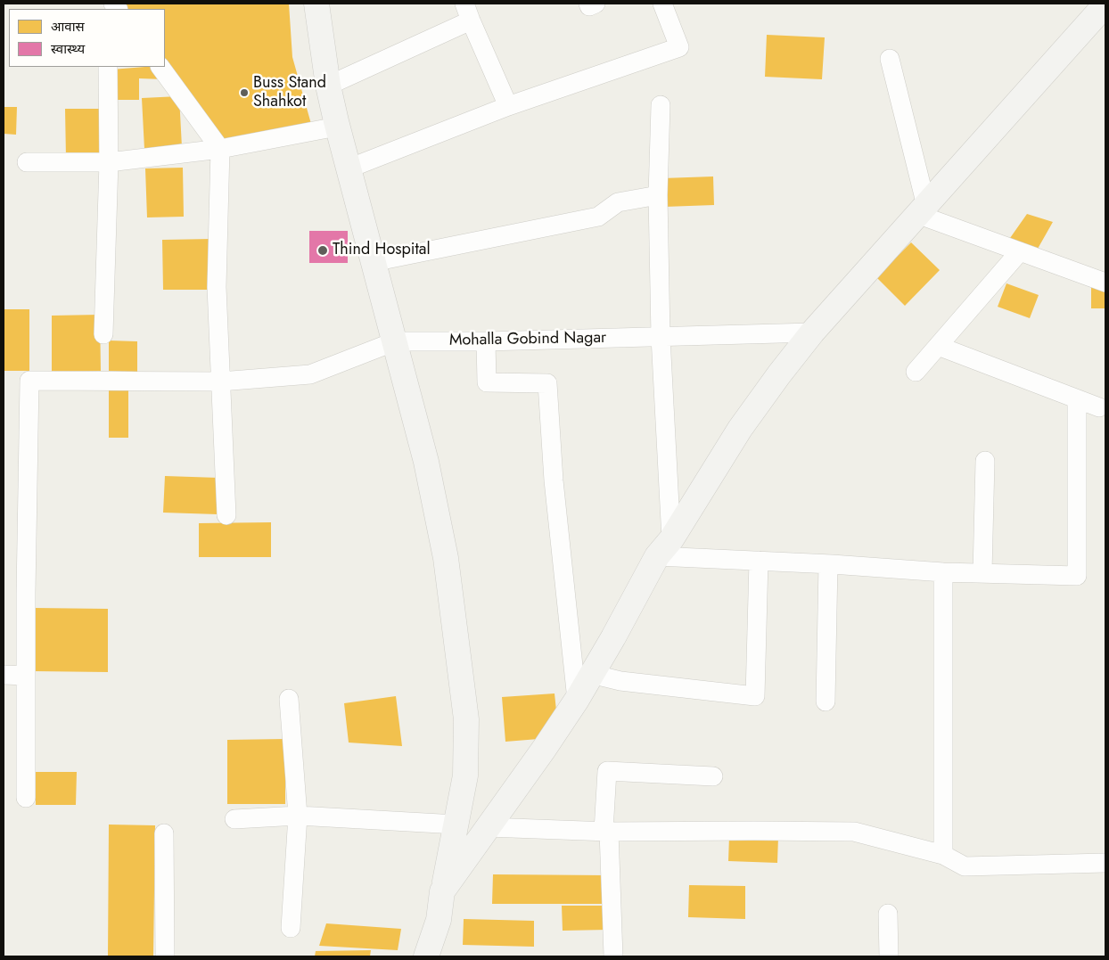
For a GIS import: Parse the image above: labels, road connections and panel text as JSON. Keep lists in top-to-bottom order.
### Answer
{
  "streets": {
    "street": ["Mohalla Gobind Nagar"]
  },
  "places": ["Buss Stand Shahkot", "Thind Hospital"],
  "legend": ["आवास", "स्वास्थ्य"]
}
